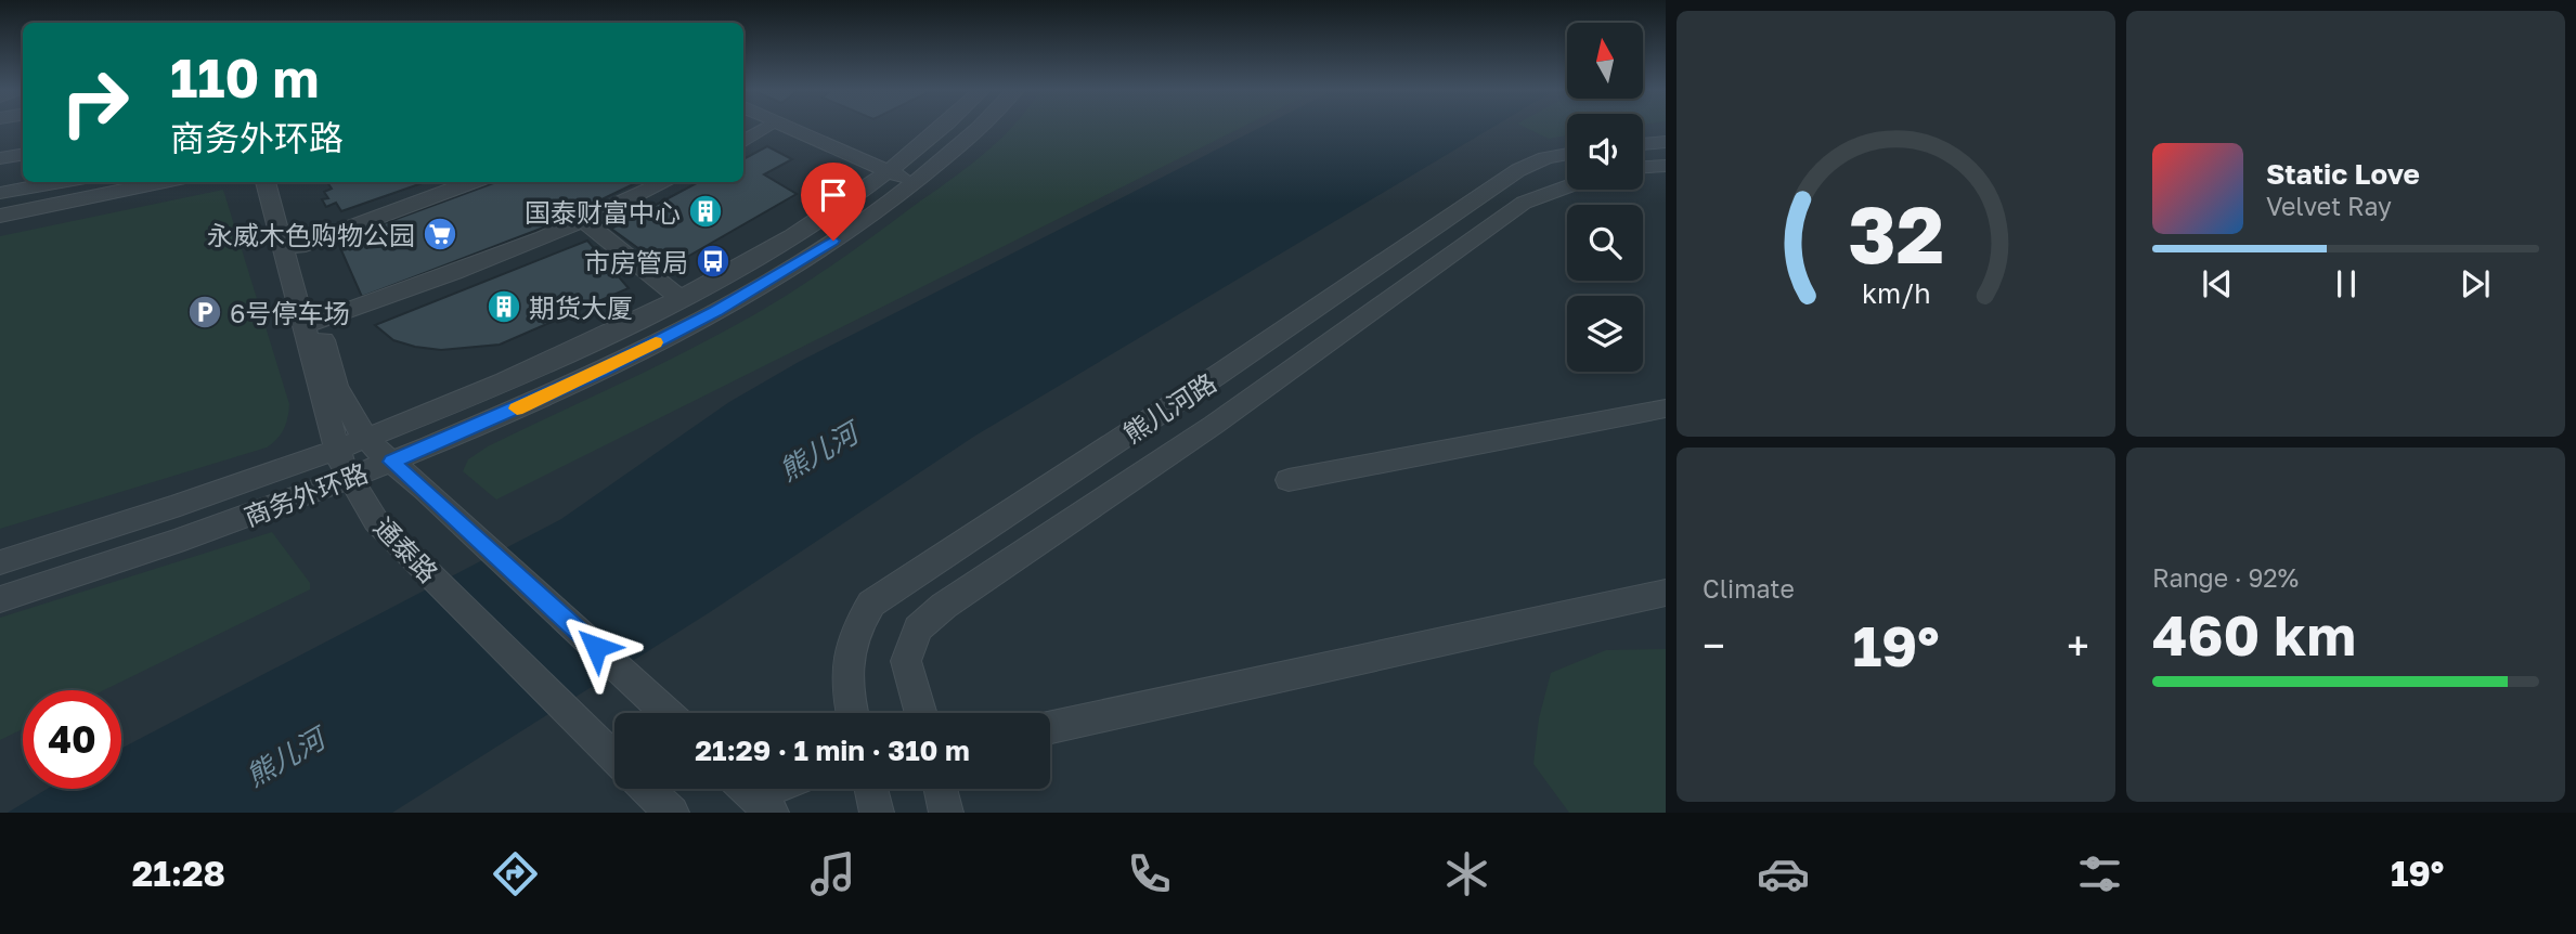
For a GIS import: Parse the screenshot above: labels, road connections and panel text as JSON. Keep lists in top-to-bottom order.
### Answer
{
  "streets": {
    "street": ["熊儿河路", "商务外环路", "通泰路"]
  },
  "crossings": [
    ["商务外环路", "通泰路"]
  ],
  "water": ["熊儿河"],
  "places": {
    "building": ["国泰财富中心", "期货大厦"],
    "supermarket": ["永威木色购物公园"],
    "bus stop": ["市房管局"],
    "parking": ["6号停车场"]
  },
  "north": "top",
  "page": {
    "turn": ["110 m", "商务外环路"],
    "song": ["Static Love", "Velvet Ray"],
    "tile": [
      "Climate",
      ["Range · 92%", "460 km"]
    ],
    "heat": ["−", "19°", "+"],
    "limit": "40",
    "trip": "21:29 · 1 min · 310 m",
    "tabs": ["21:28", "19°"],
    "gauge": ["32", "km/h"]
  }
}
